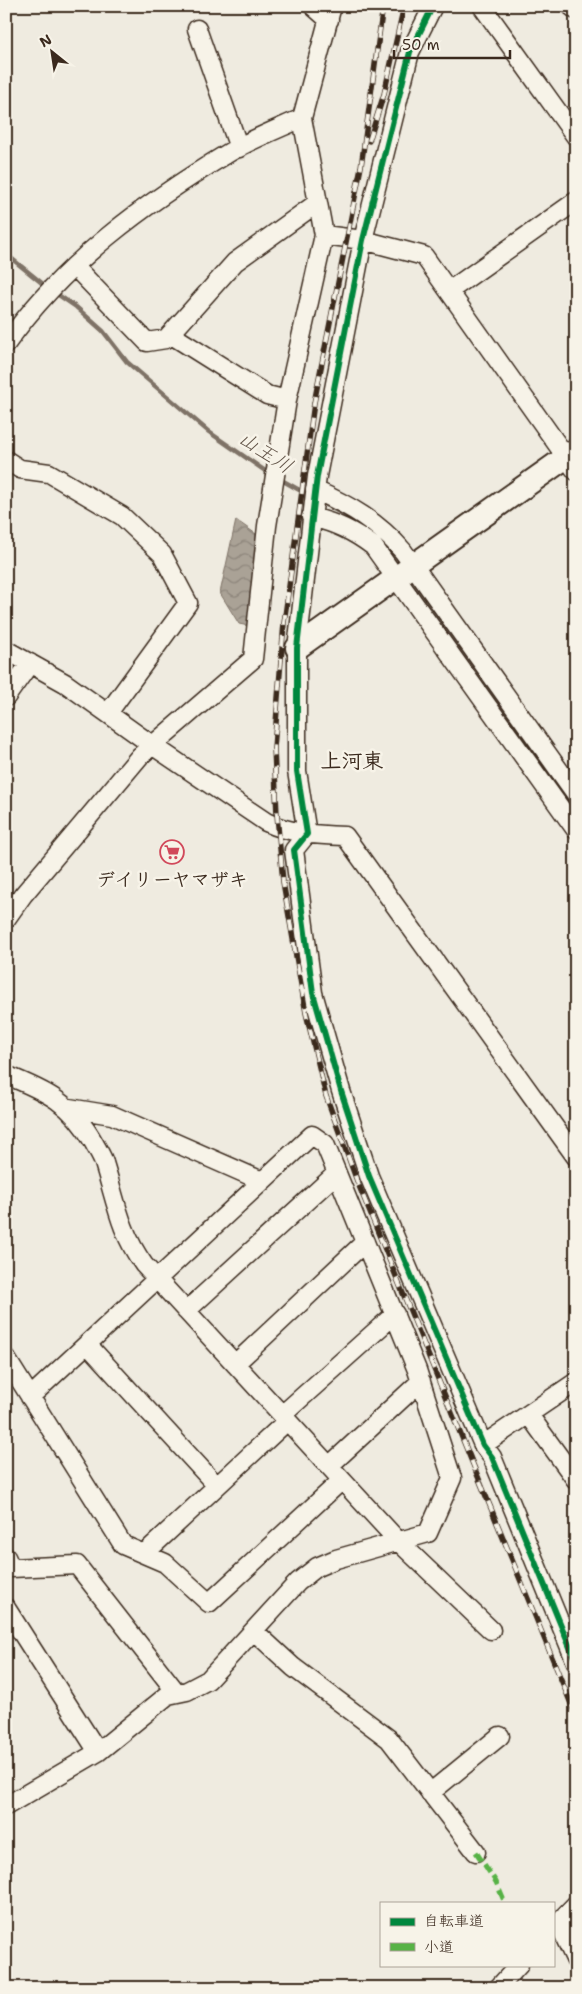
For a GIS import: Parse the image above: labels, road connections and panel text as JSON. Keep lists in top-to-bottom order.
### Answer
{
  "districts": ["上河東"],
  "water": ["山王川"],
  "places": {
    "supermarket": ["デイリーヤマザキ"]
  },
  "legend": ["自転車道", "小道"],
  "scale_bar": "50 m",
  "north": "top left"
}
